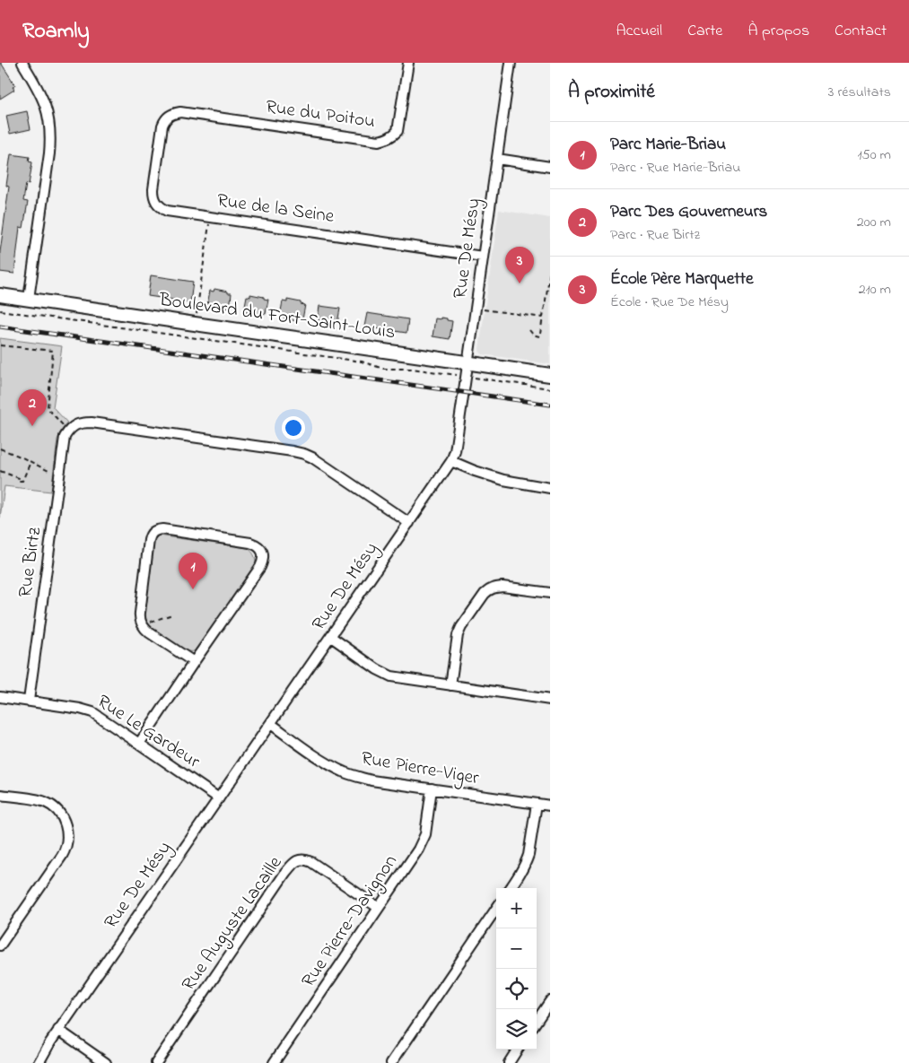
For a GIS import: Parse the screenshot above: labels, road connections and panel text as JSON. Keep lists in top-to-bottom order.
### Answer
{
  "streets": {
    "street": [
      "Rue du Poitou",
      "Rue de la Seine",
      "Rue De Mésy",
      "Boulevard du Fort-Saint-Louis",
      "Rue Birtz",
      "Rue Le Gardeur",
      "Rue Pierre-Viger",
      "Rue Pierre-Davignon",
      "Rue Auguste Lacaille"
    ]
  },
  "crossings": [
    ["Rue du Poitou", "Rue de la Seine"],
    ["Rue de la Seine", "Rue De Mésy"],
    ["Rue De Mésy", "Boulevard du Fort-Saint-Louis"],
    ["Rue De Mésy", "Rue Le Gardeur"],
    ["Rue De Mésy", "Rue Pierre-Viger"],
    ["Rue Birtz", "Rue Le Gardeur"],
    ["Rue Pierre-Viger", "Rue Pierre-Davignon"],
    ["Rue Pierre-Davignon", "Rue Auguste Lacaille"]
  ],
  "page": {
    "header": "Roamly",
    "nav": [
      "Accueil",
      "Carte",
      "À propos",
      "Contact"
    ],
    "heading": ["À proximité", "3 résultats"],
    "list": [
      {
        "mark": "1",
        "name": "Parc Marie-Briau",
        "note": "Parc · Rue Marie-Briau",
        "value": "150 m"
      },
      {
        "mark": "2",
        "name": "Parc Des Gouverneurs",
        "note": "Parc · Rue Birtz",
        "value": "200 m"
      },
      {
        "mark": "3",
        "name": "École Père Marquette",
        "note": "École · Rue De Mésy",
        "value": "210 m"
      }
    ],
    "pins": ["3", "2", "1"],
    "map_buttons": ["+", "−"]
  }
}
